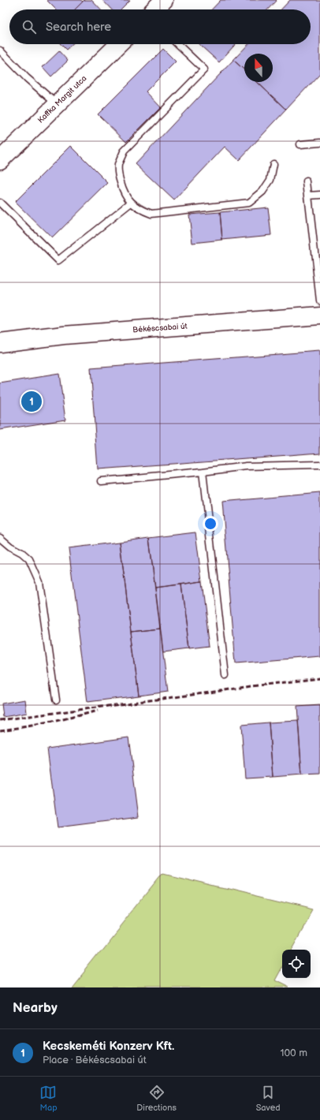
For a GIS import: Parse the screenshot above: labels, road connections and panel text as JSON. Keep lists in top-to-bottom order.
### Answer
{
  "streets": {
    "street": ["Kaffka Margit utca", "Békéscsabai út"]
  },
  "north": "top",
  "page": {
    "search": "Search here",
    "pins": "1",
    "heading": "Nearby",
    "list": [
      {
        "mark": "1",
        "name": "Kecskeméti Konzerv Kft.",
        "note": "Place · Békéscsabai út",
        "value": "100 m"
      }
    ],
    "nav": ["Map", "Directions", "Saved"]
  }
}
